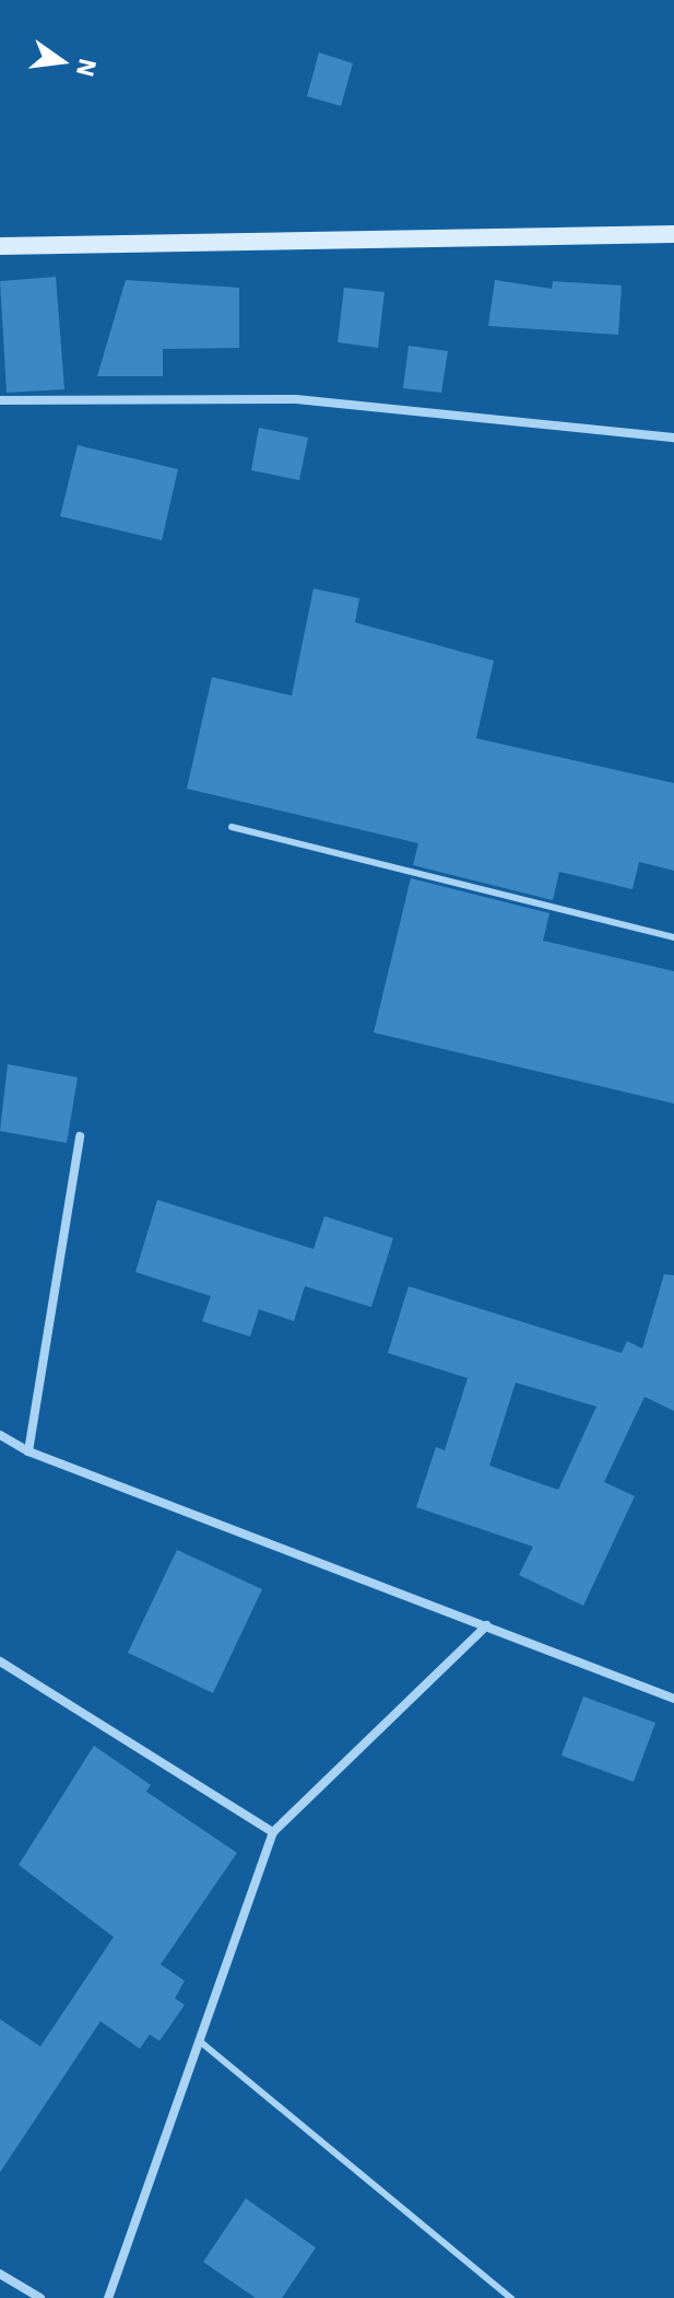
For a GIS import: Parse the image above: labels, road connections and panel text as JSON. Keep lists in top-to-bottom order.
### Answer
{
  "north": "right"
}
